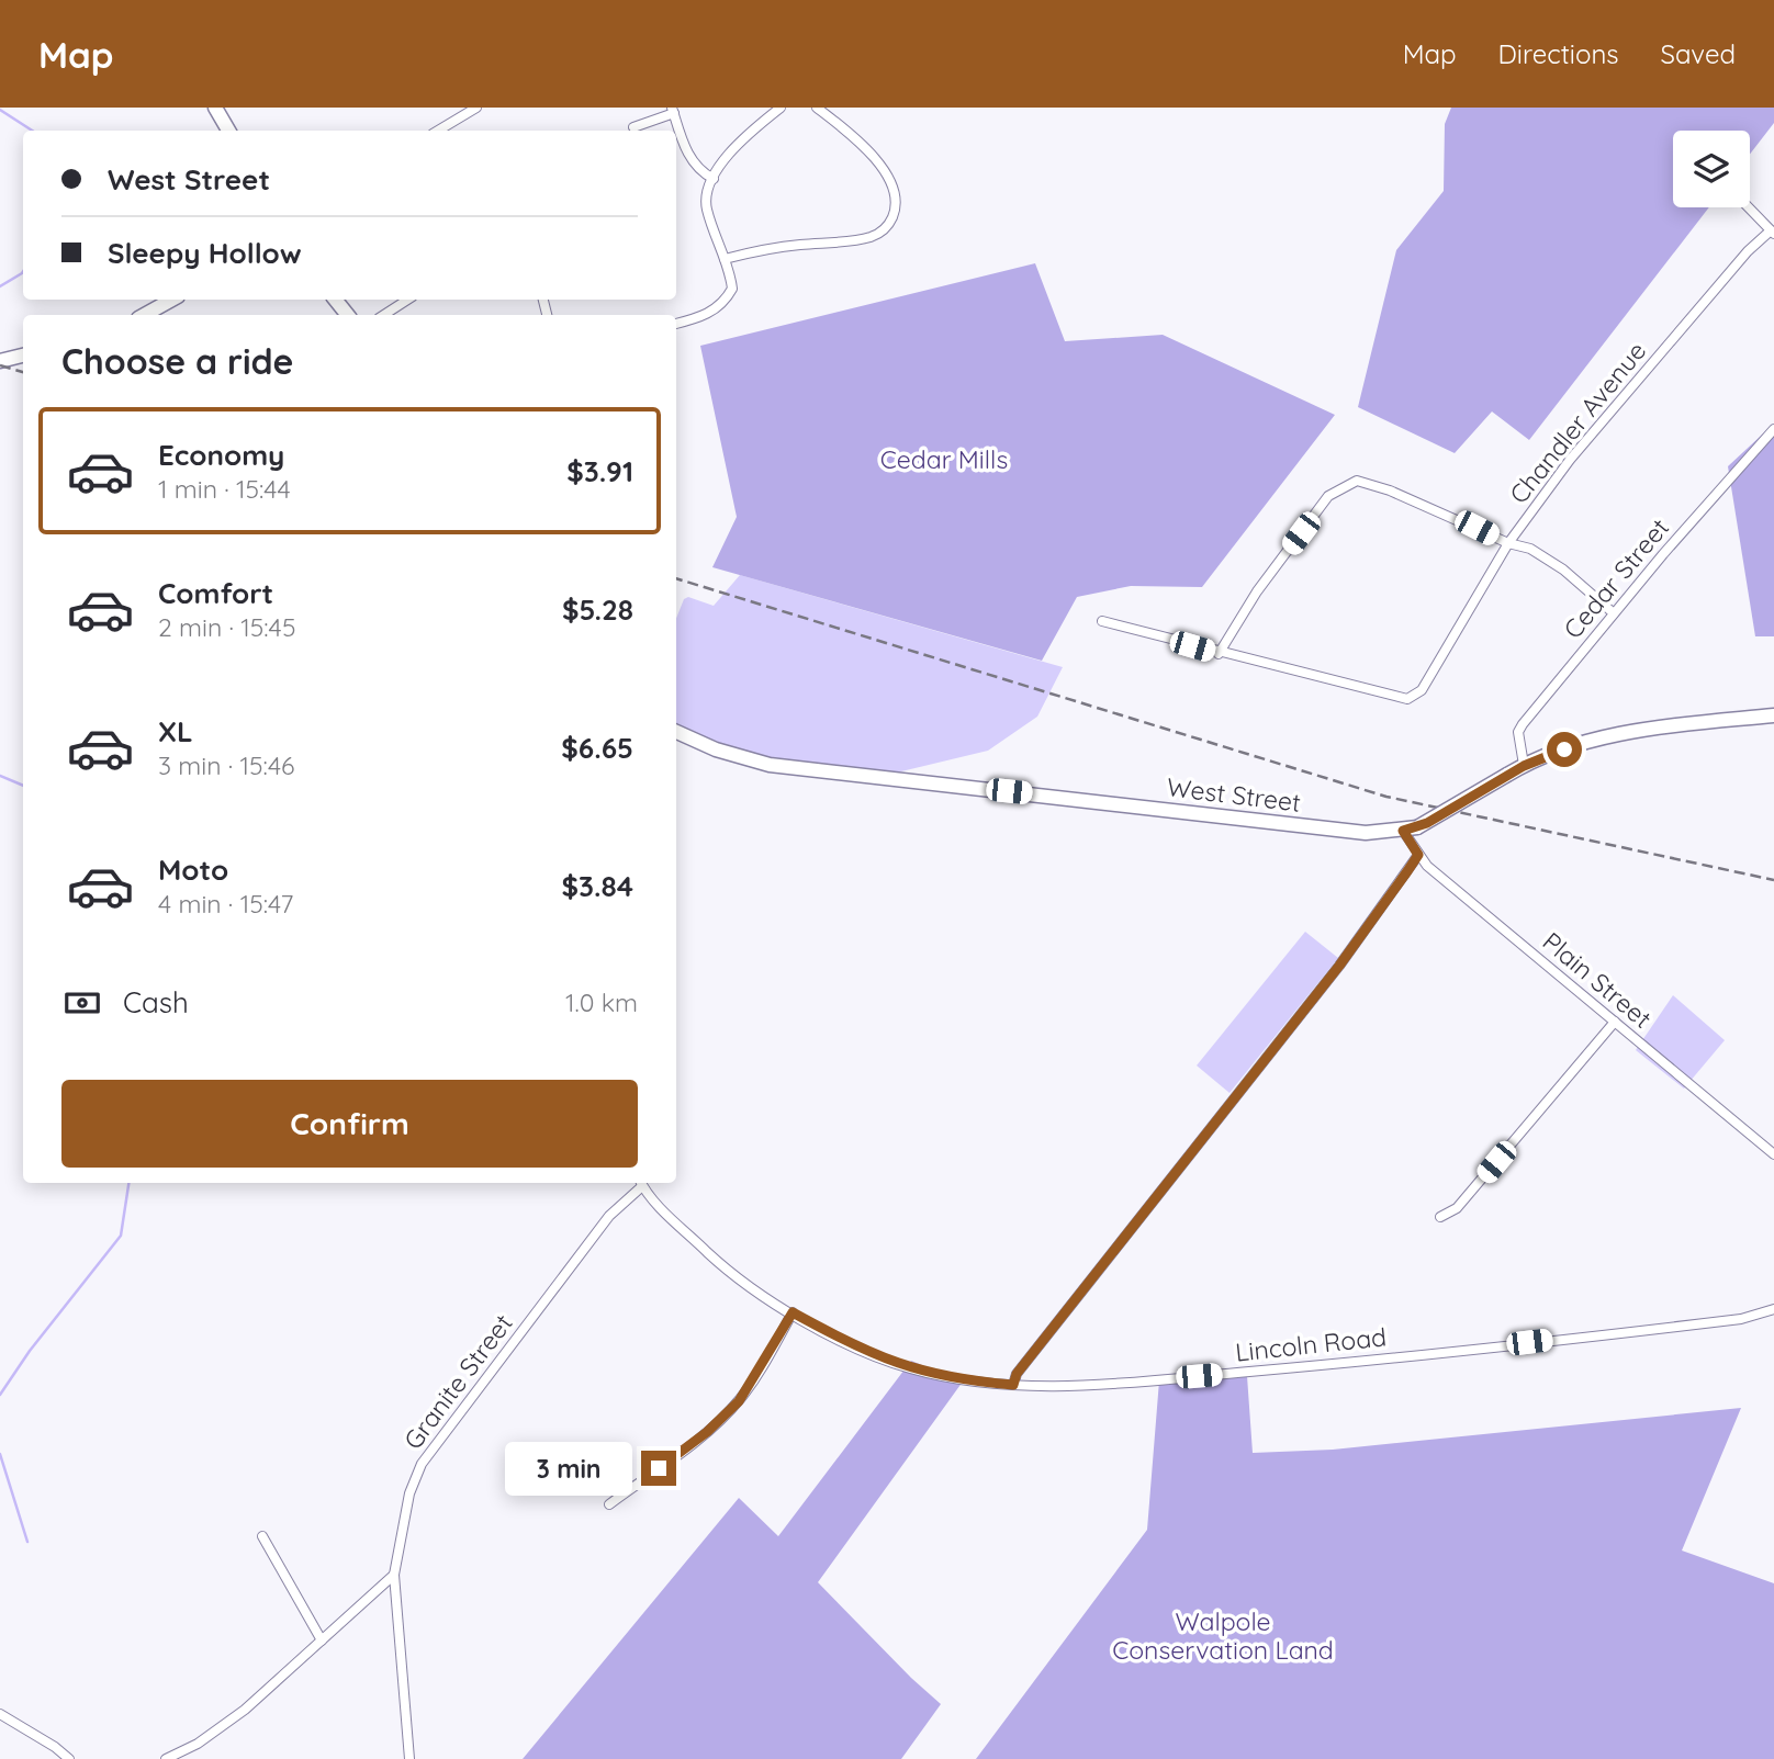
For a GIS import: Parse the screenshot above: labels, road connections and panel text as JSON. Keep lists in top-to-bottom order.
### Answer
{
  "streets": {
    "main road": ["West Street"],
    "street": [
      "Chandler Avenue",
      "Cedar Street",
      "Plain Street",
      "Lincoln Road",
      "Granite Street"
    ]
  },
  "crossings": [
    ["Cedar Street", "West Street"],
    ["West Street", "Plain Street"],
    ["Lincoln Road", "Granite Street"]
  ],
  "parks": ["Cedar Mills", "Walpole Conservation Land"],
  "page": {
    "header": "Map",
    "nav": ["Map", "Directions", "Saved"],
    "banner": ["West Street", "Sleepy Hollow"],
    "heading": "Choose a ride",
    "list": [
      {
        "name": "Economy",
        "note": "1 min · 15:44",
        "value": "$3.91"
      },
      {
        "name": "Comfort",
        "note": "2 min · 15:45",
        "value": "$5.28"
      },
      {
        "name": "XL",
        "note": "3 min · 15:46",
        "value": "$6.65"
      },
      {
        "name": "Moto",
        "note": "4 min · 15:47",
        "value": "$3.84"
      }
    ],
    "pay": ["Cash", "1.0 km"],
    "buttons": "Confirm",
    "bubble": "3 min"
  }
}
